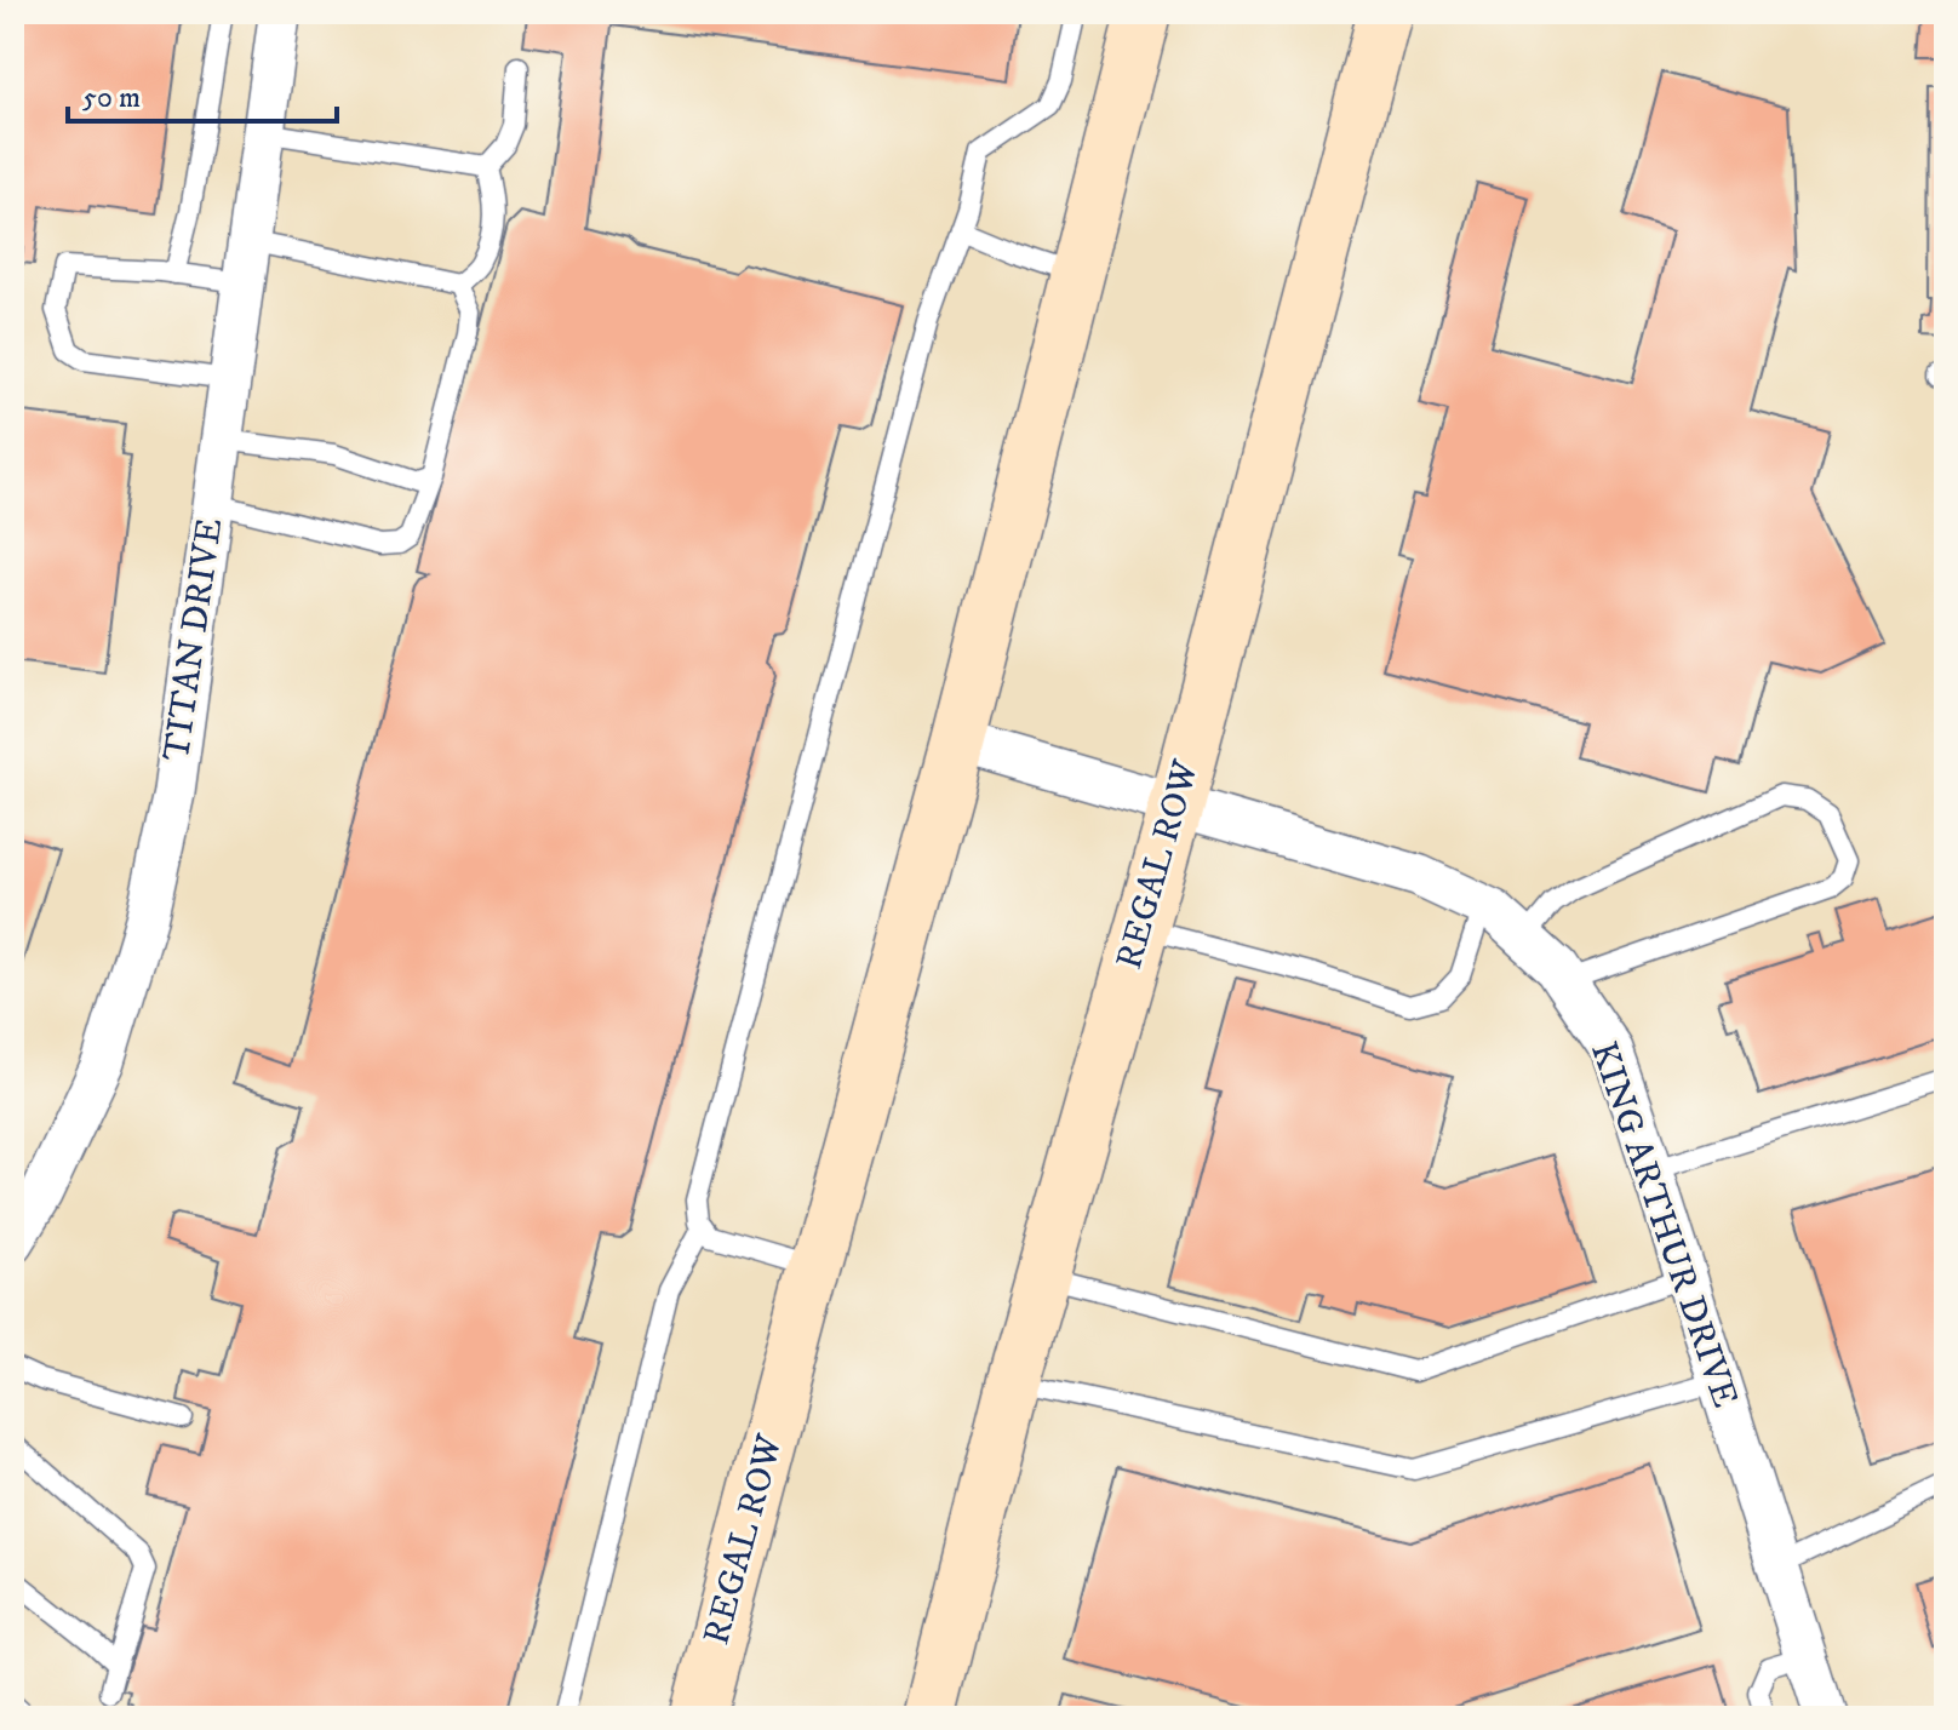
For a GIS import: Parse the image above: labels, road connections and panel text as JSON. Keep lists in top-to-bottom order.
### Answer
{
  "streets": {
    "main road": ["REGAL ROW"],
    "street": ["TITAN DRIVE", "KING ARTHUR DRIVE"]
  },
  "crossings": [
    ["REGAL ROW", "KING ARTHUR DRIVE"]
  ],
  "scale_bar": "50 m"
}
